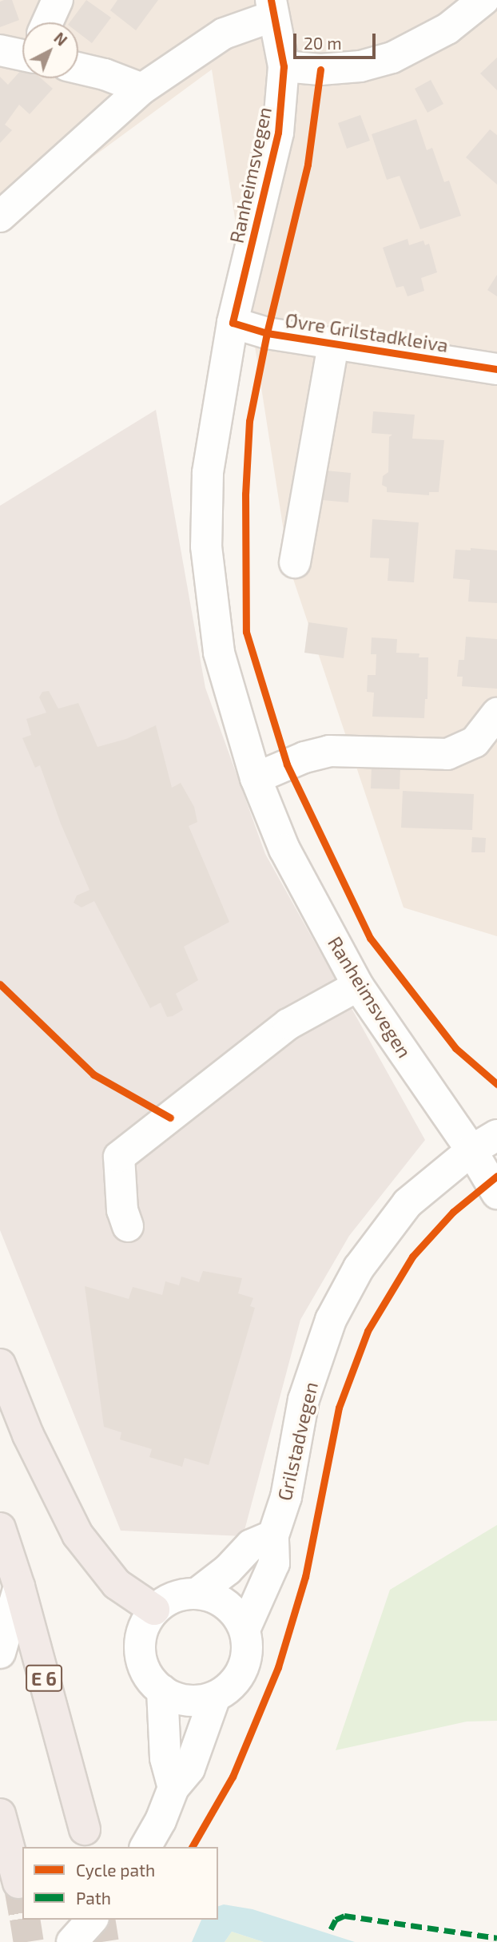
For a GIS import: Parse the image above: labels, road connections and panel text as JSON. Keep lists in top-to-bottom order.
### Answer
{
  "streets": {
    "highway": ["E 6"],
    "street": ["Ranheimsvegen", "Øvre Grilstadkleiva", "Grilstadvegen"]
  },
  "crossings": [
    ["Ranheimsvegen", "Øvre Grilstadkleiva"],
    ["Ranheimsvegen", "Grilstadvegen"]
  ],
  "legend": ["Cycle path", "Path"],
  "scale_bar": "20 m",
  "north": "top right"
}
